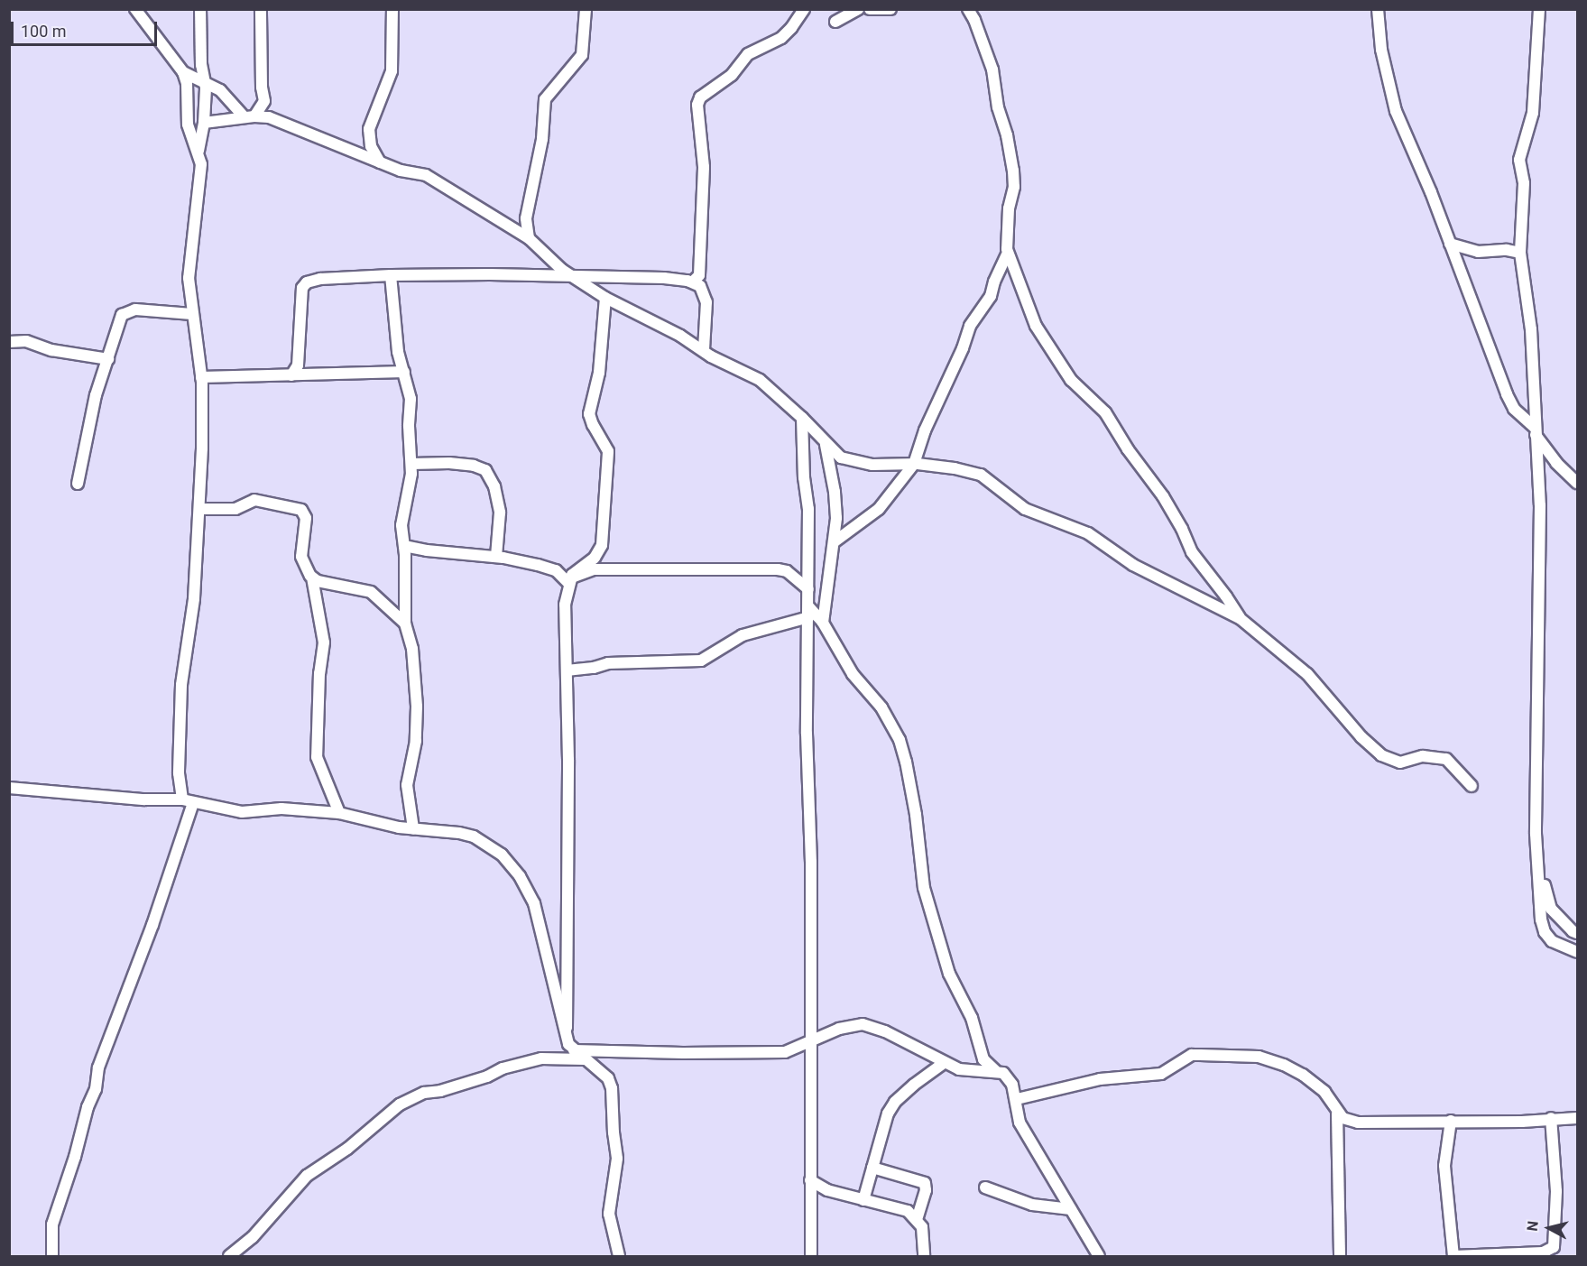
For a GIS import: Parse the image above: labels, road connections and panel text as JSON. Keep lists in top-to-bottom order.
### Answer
{
  "scale_bar": "100 m",
  "north": "left"
}
